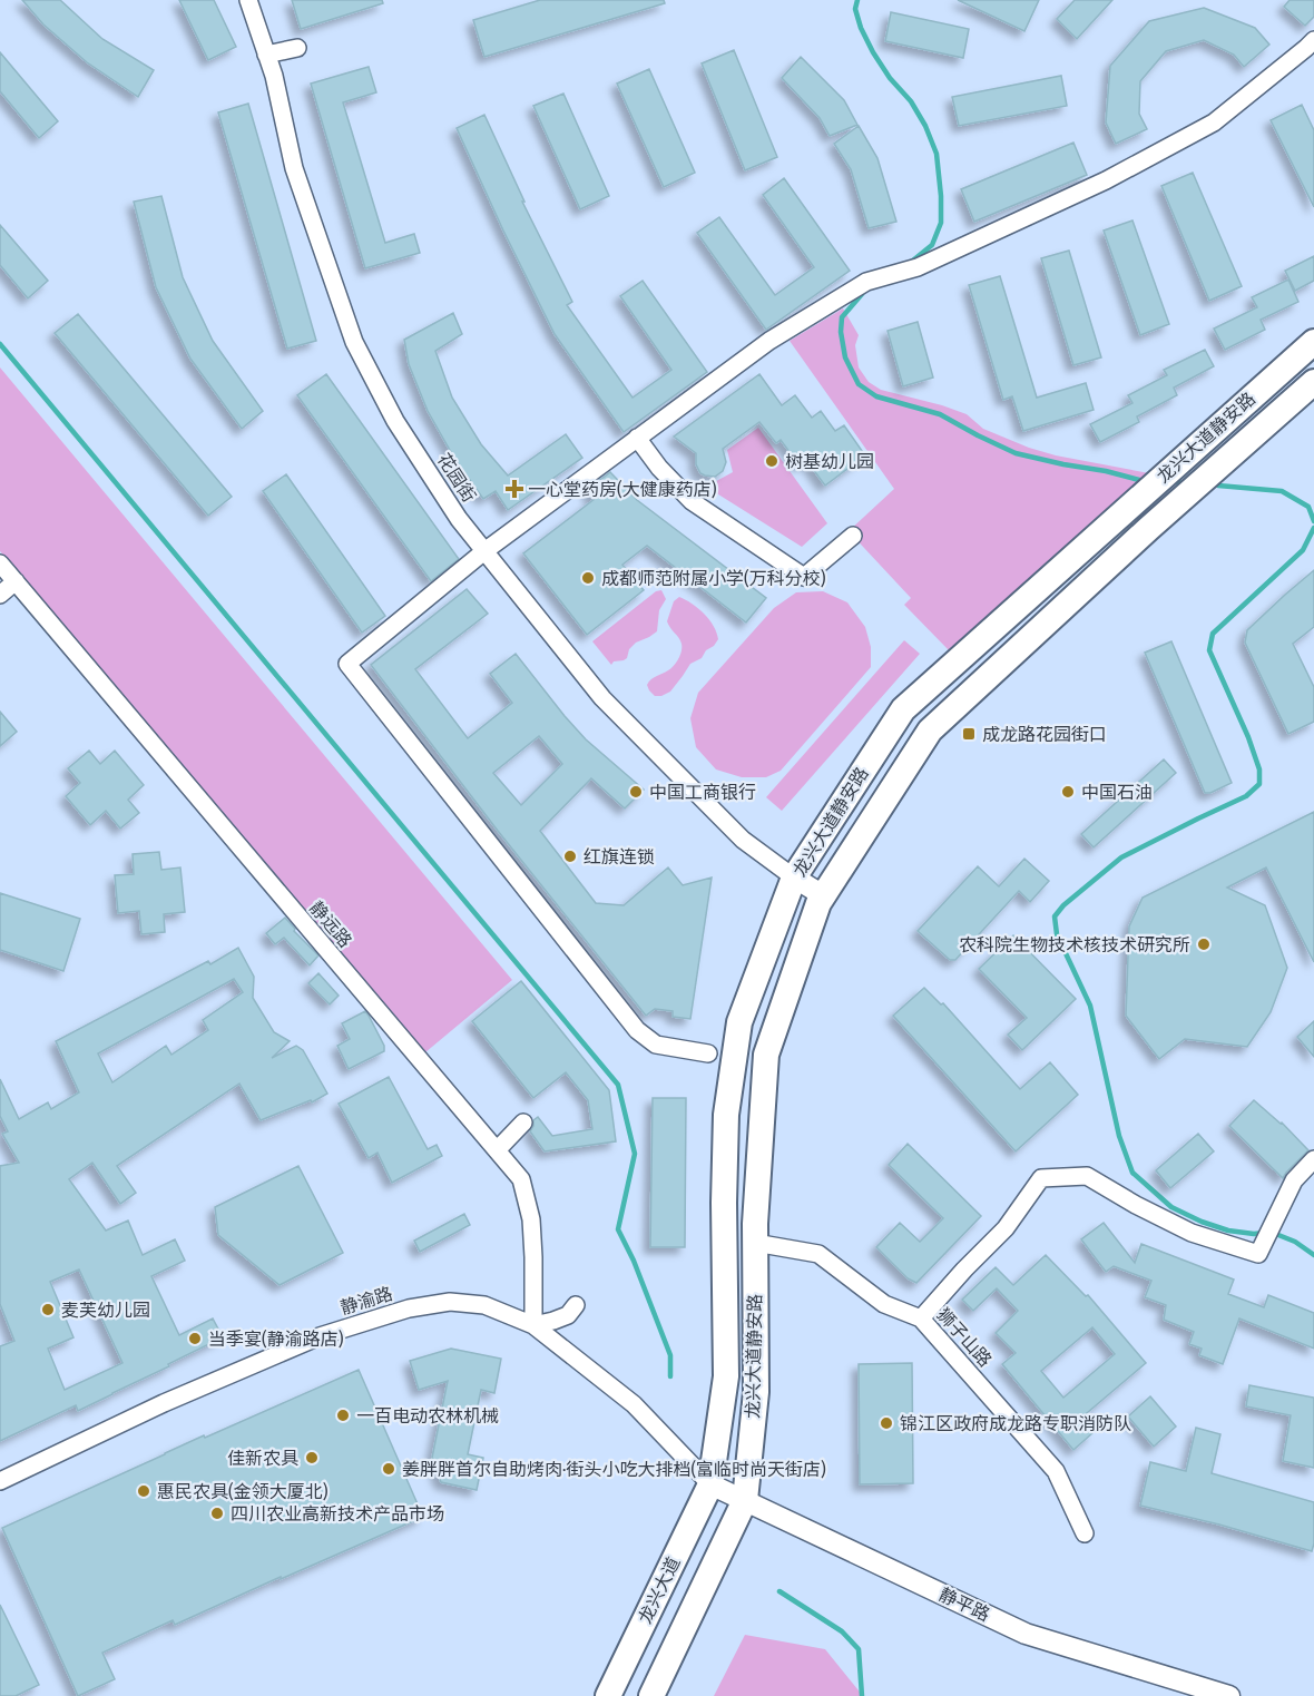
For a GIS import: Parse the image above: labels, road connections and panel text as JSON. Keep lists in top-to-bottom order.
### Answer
{
  "streets": {
    "main road": ["龙兴大道静安路", "龙兴大道"],
    "street": [
      "花园街",
      "静远路",
      "静渝路",
      "狮子山路",
      "静平路"
    ]
  },
  "crossings": [
    ["龙兴大道静安路", "花园街"],
    ["龙兴大道静安路", "静渝路"],
    ["龙兴大道静安路", "狮子山路"],
    ["龙兴大道静安路", "龙兴大道"],
    ["龙兴大道静安路", "静平路"],
    ["静远路", "静渝路"],
    ["静渝路", "龙兴大道"],
    ["静渝路", "静平路"],
    ["龙兴大道", "静平路"]
  ],
  "places": {
    "other": [
      "树基幼儿园",
      "成都师范附属小学(万科分校)",
      "中国工商银行",
      "中国石油",
      "红旗连锁",
      "农科院生物技术核技术研究所",
      "麦芙幼儿园",
      "当季宴(静渝路店)",
      "一百电动农林机械",
      "锦江区政府成龙路专职消防队",
      "佳新农具",
      "姜胖胖首尔自助烤肉·街头小吃大排档(富临时尚天街店)",
      "惠民农具(金领大厦北)",
      "四川农业高新技术产品市场"
    ],
    "health": ["一心堂药房(大健康药店)"],
    "transit": ["成龙路花园街口"]
  }
}
